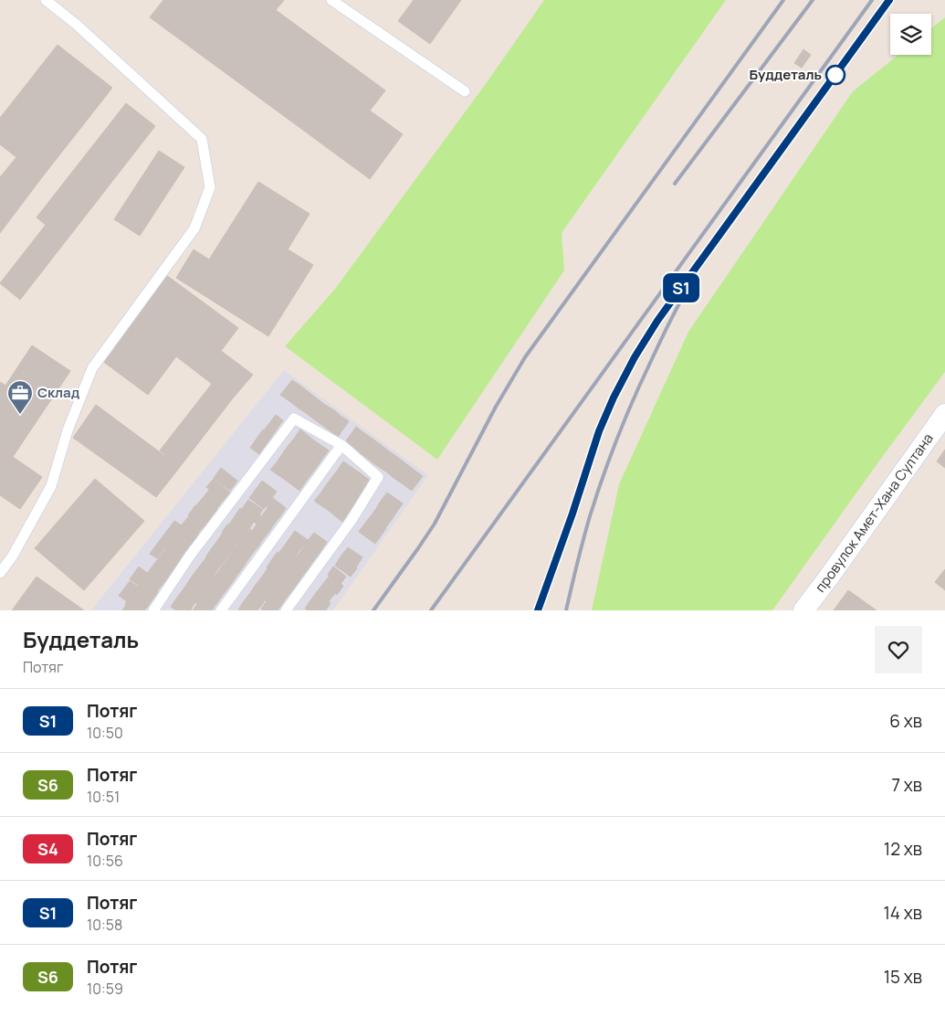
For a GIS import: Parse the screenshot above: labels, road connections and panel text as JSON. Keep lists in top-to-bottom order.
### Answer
{
  "streets": {
    "street": ["провулок Амет-Хана Султана"]
  },
  "places": {
    "other": ["Буддеталь"],
    "office": ["Склад"]
  },
  "page": {
    "on_map": "S1",
    "heading": ["Буддеталь", "Потяг"],
    "list": [
      {
        "mark": "S1",
        "name": "Потяг",
        "note": "10:50",
        "value": "6 хв"
      },
      {
        "mark": "S6",
        "name": "Потяг",
        "note": "10:51",
        "value": "7 хв"
      },
      {
        "mark": "S4",
        "name": "Потяг",
        "note": "10:56",
        "value": "12 хв"
      },
      {
        "mark": "S1",
        "name": "Потяг",
        "note": "10:58",
        "value": "14 хв"
      },
      {
        "mark": "S6",
        "name": "Потяг",
        "note": "10:59",
        "value": "15 хв"
      }
    ]
  }
}
